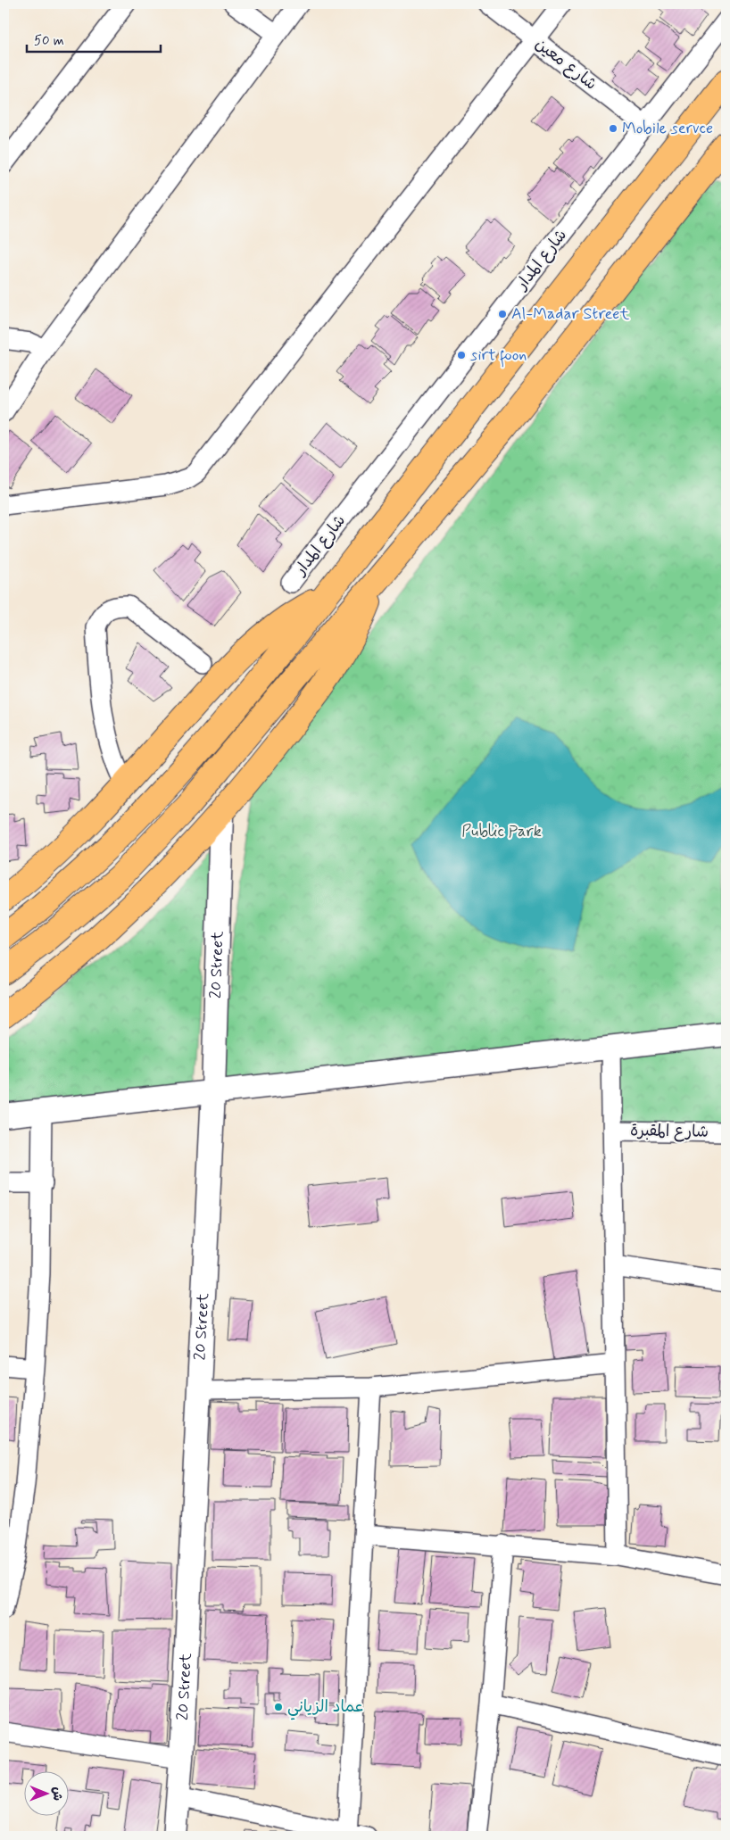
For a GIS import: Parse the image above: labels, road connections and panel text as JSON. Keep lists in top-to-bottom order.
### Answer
{
  "streets": {
    "street": [
      "شارع معين",
      "شارع المدار",
      "20 Street",
      "شارع المقبرة"
    ]
  },
  "crossings": [
    ["شارع معين", "شارع المدار"]
  ],
  "parks": ["Public Park"],
  "places": [
    "Mobile servce",
    "Al-Madar Street",
    "sirt foon",
    "عماد الزياني"
  ],
  "scale_bar": "50 m",
  "north": "right"
}
